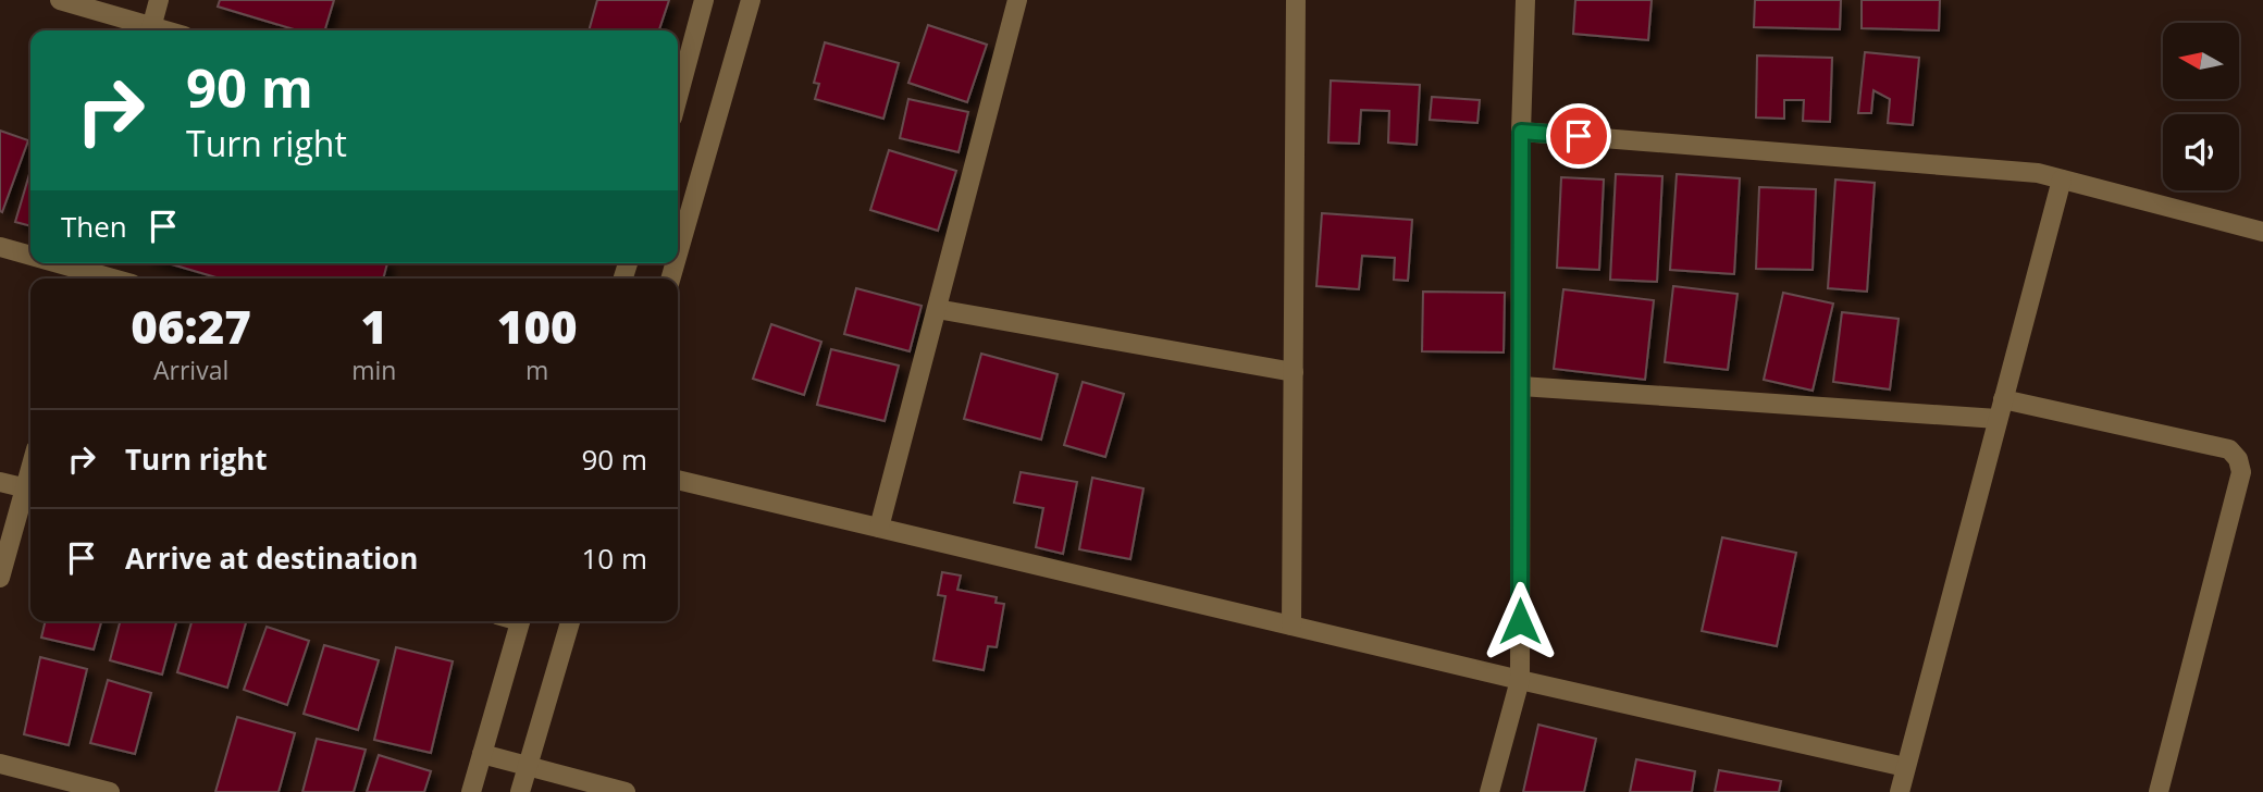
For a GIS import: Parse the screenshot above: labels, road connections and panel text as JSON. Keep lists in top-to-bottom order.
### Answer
{
  "north": "left",
  "page": {
    "turn": ["90 m", "Turn right"],
    "then": "Then",
    "eta": [
      "06:27",
      "Arrival",
      "1",
      "min",
      "100",
      "m"
    ],
    "list": [
      {
        "name": "Turn right",
        "value": "90 m"
      },
      {
        "name": "Arrive at destination",
        "value": "10 m"
      }
    ]
  }
}
